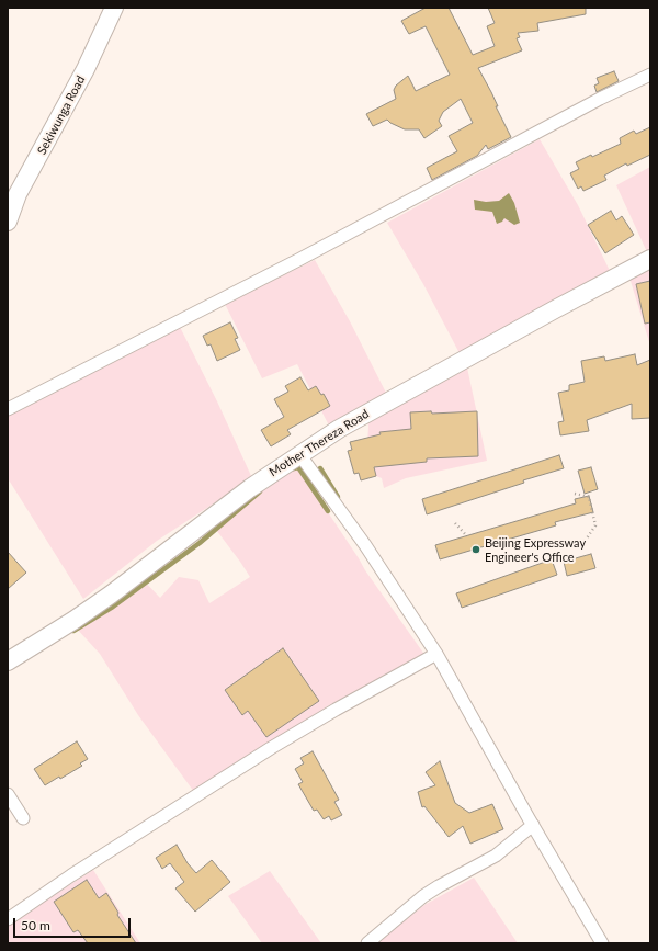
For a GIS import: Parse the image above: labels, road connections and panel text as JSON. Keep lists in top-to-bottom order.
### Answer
{
  "streets": {
    "street": ["Sekiwunga Road", "Mother Thereza Road"]
  },
  "places": ["Beijing Expressway Engineer's Office"],
  "scale_bar": "50 m"
}
